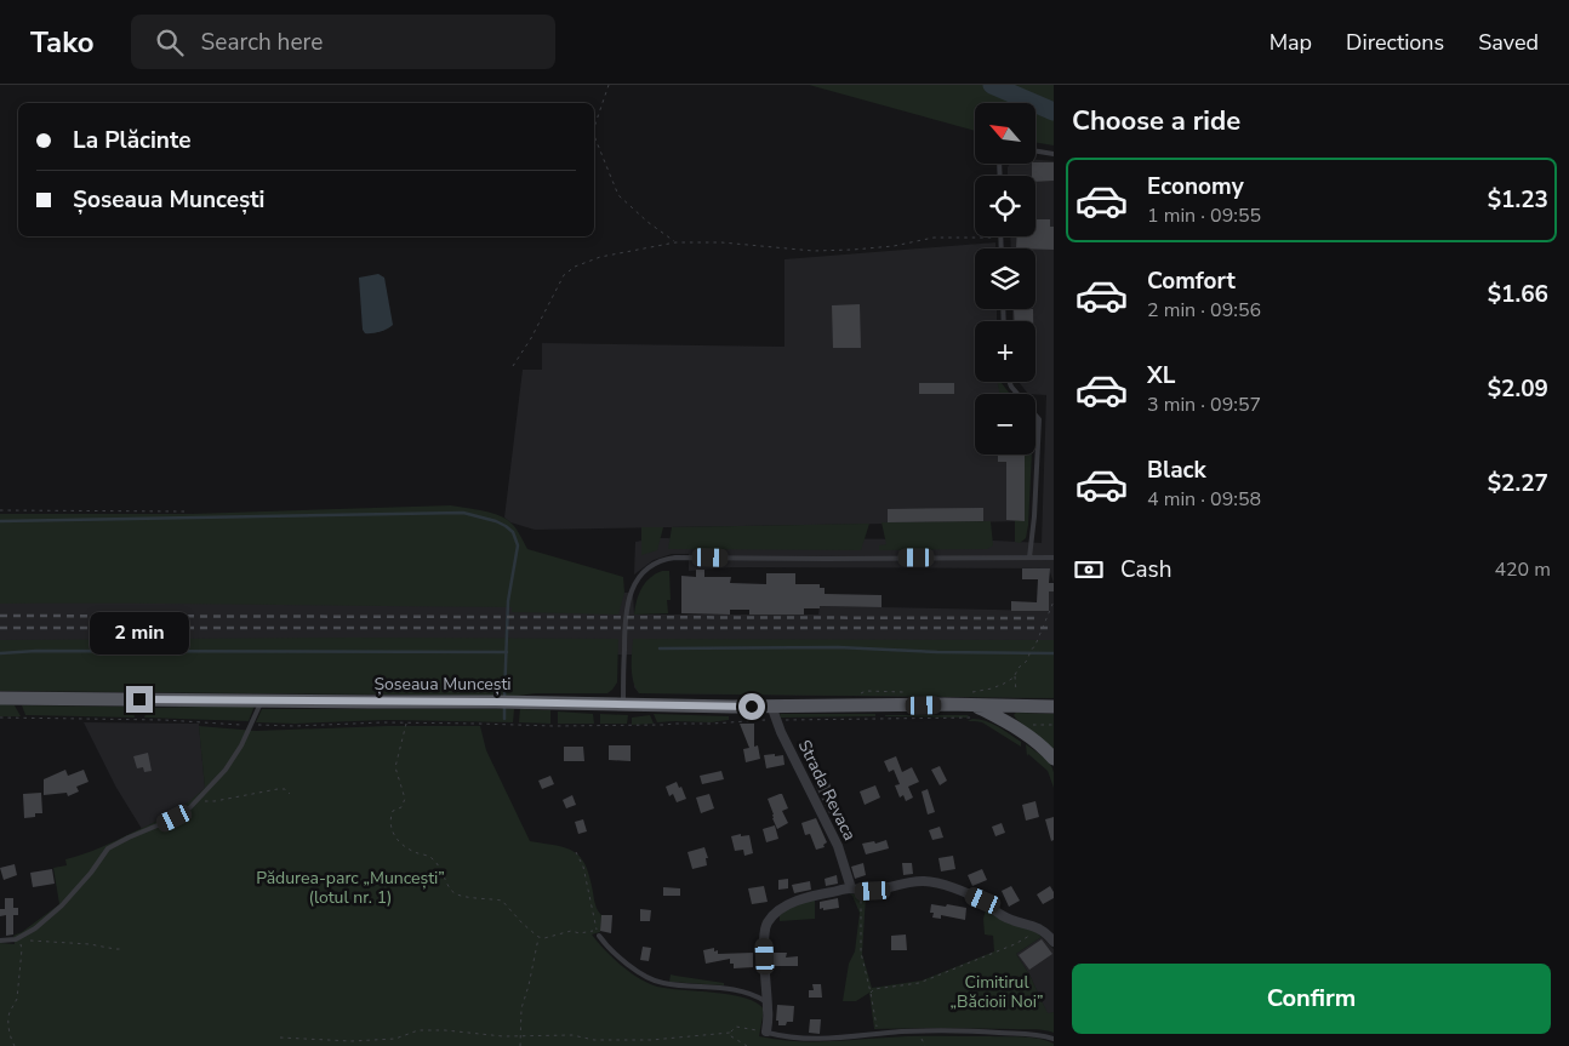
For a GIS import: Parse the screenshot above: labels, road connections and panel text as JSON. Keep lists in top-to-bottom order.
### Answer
{
  "streets": {
    "main road": ["Șoseaua Muncești"],
    "street": ["Strada Revaca"]
  },
  "crossings": [
    ["Șoseaua Muncești", "Strada Revaca"]
  ],
  "parks": ["Pădurea-parc „Muncești” (lotul nr. 1)", "Cimitirul „Băcioii Noi”"],
  "north": "top left",
  "page": {
    "header": "Tako",
    "search": "Search here",
    "nav": ["Map", "Directions", "Saved"],
    "heading": "Choose a ride",
    "map_buttons": ["+", "−"],
    "banner": ["La Plăcinte", "Șoseaua Muncești"],
    "list": [
      {
        "name": "Economy",
        "note": "1 min · 09:55",
        "value": "$1.23"
      },
      {
        "name": "Comfort",
        "note": "2 min · 09:56",
        "value": "$1.66"
      },
      {
        "name": "XL",
        "note": "3 min · 09:57",
        "value": "$2.09"
      },
      {
        "name": "Black",
        "note": "4 min · 09:58",
        "value": "$2.27"
      }
    ],
    "pay": ["Cash", "420 m"],
    "bubble": "2 min",
    "buttons": "Confirm"
  }
}
